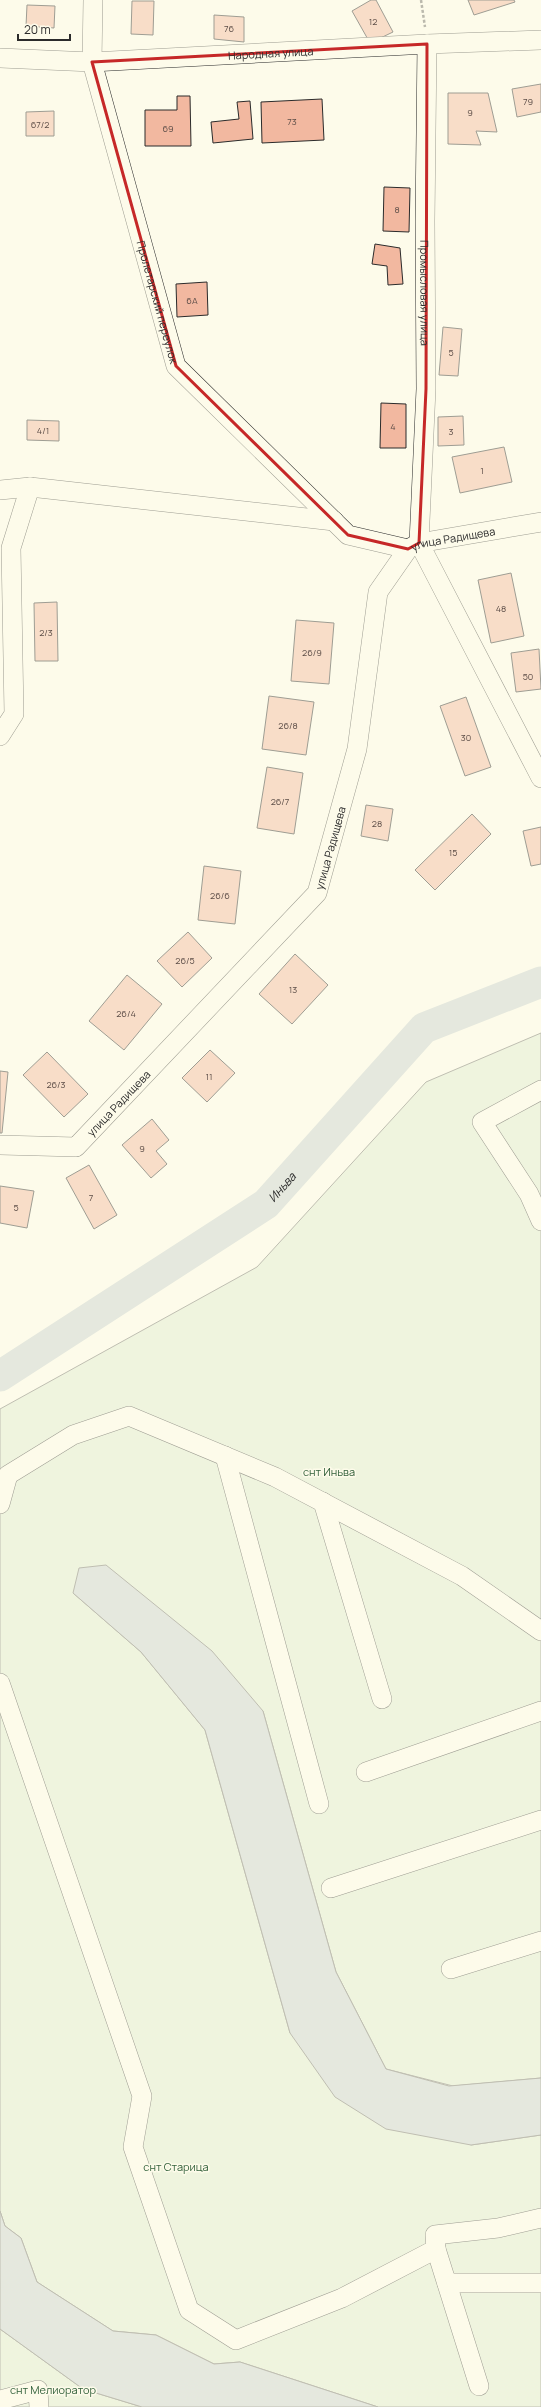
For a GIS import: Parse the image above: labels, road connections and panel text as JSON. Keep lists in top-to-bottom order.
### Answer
{
  "streets": {
    "street": [
      "Народная улица",
      "Промысловая улица",
      "Пролетарский переулок",
      "улица Радищева"
    ]
  },
  "crossings": [
    ["Народная улица", "Промысловая улица"],
    ["Народная улица", "Пролетарский переулок"],
    ["Промысловая улица", "Пролетарский переулок"],
    ["Промысловая улица", "улица Радищева"],
    ["Пролетарский переулок", "улица Радищева"]
  ],
  "water": ["Иньва"],
  "parks": ["снт Иньва", "снт Старица", "снт Мелиоратор"],
  "house_numbers": [
    "12",
    "76",
    "79",
    "9",
    "73",
    "67/2",
    "69",
    "8",
    "6А",
    "5",
    "4",
    "4/1",
    "3",
    "1",
    "48",
    "2/3",
    "26/9",
    "50",
    "26/8",
    "30",
    "26/7",
    "28",
    "15",
    "26/6",
    "26/5",
    "13",
    "26/4",
    "11",
    "26/3",
    "9",
    "7",
    "5"
  ],
  "scale_bar": "20 m"
}
